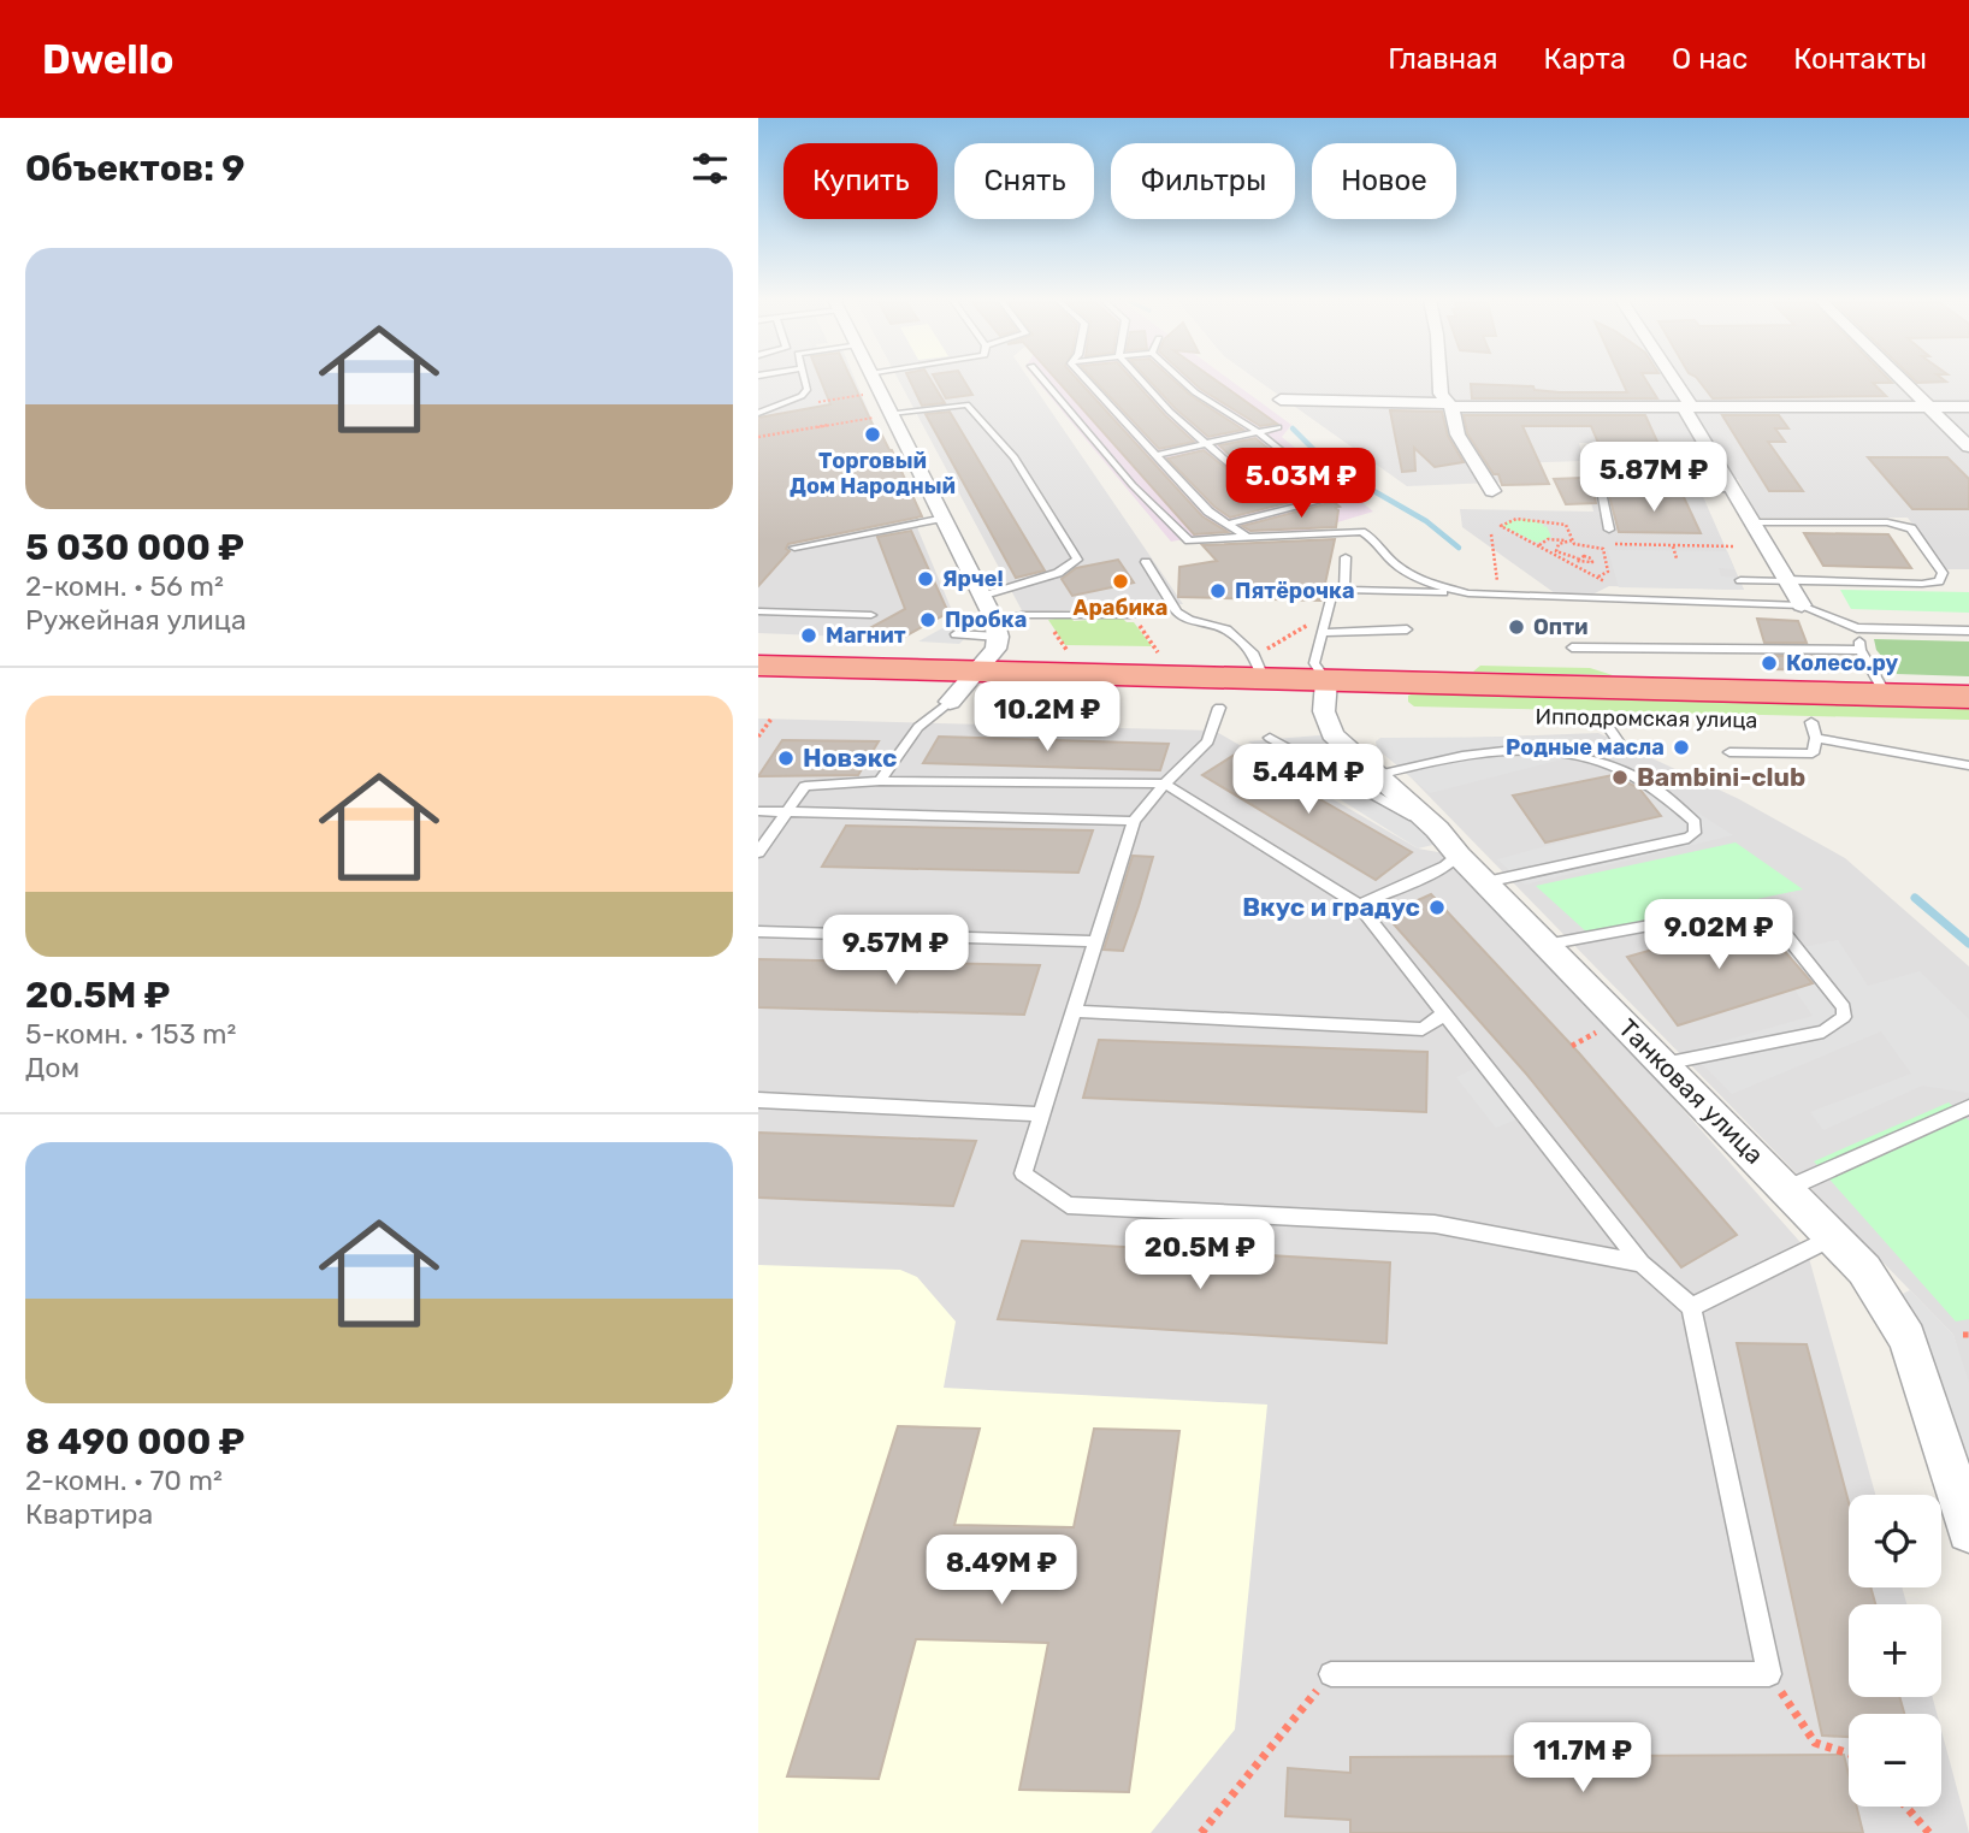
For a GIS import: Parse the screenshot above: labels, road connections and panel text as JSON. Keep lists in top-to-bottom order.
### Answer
{
  "streets": {
    "highway": ["Ипподромская улица"],
    "street": ["Танковая улица"]
  },
  "crossings": [
    ["Ипподромская улица", "Танковая улица"]
  ],
  "places": [
    "Торговый Дом Народный",
    "Ярче!",
    "Арабика",
    "Пятёрочка",
    "Пробка",
    "Опти",
    "Магнит",
    "Колесо.ру",
    "Родные масла",
    "Новэкс",
    "Bambini-club",
    "Вкус и градус"
  ],
  "page": {
    "header": "Dwello",
    "nav": [
      "Главная",
      "Карта",
      "О нас",
      "Контакты"
    ],
    "heading": "Объектов: 9",
    "chip": [
      "Купить",
      "Снять",
      "Фильтры",
      "Новое"
    ],
    "list": [
      {
        "name": "5 030 000 ₽",
        "note": "2-комн. · 56 m² · Ружейная улица"
      },
      {
        "name": "20.5M ₽",
        "note": "5-комн. · 153 m² · Дом"
      },
      {
        "name": "8 490 000 ₽",
        "note": "2-комн. · 70 m² · Квартира"
      }
    ],
    "price": [
      "5.87M ₽",
      "5.03M ₽",
      "10.2M ₽",
      "5.44M ₽",
      "9.02M ₽",
      "9.57M ₽",
      "20.5M ₽",
      "8.49M ₽",
      "11.7M ₽"
    ],
    "map_buttons": ["+", "−"]
  }
}
